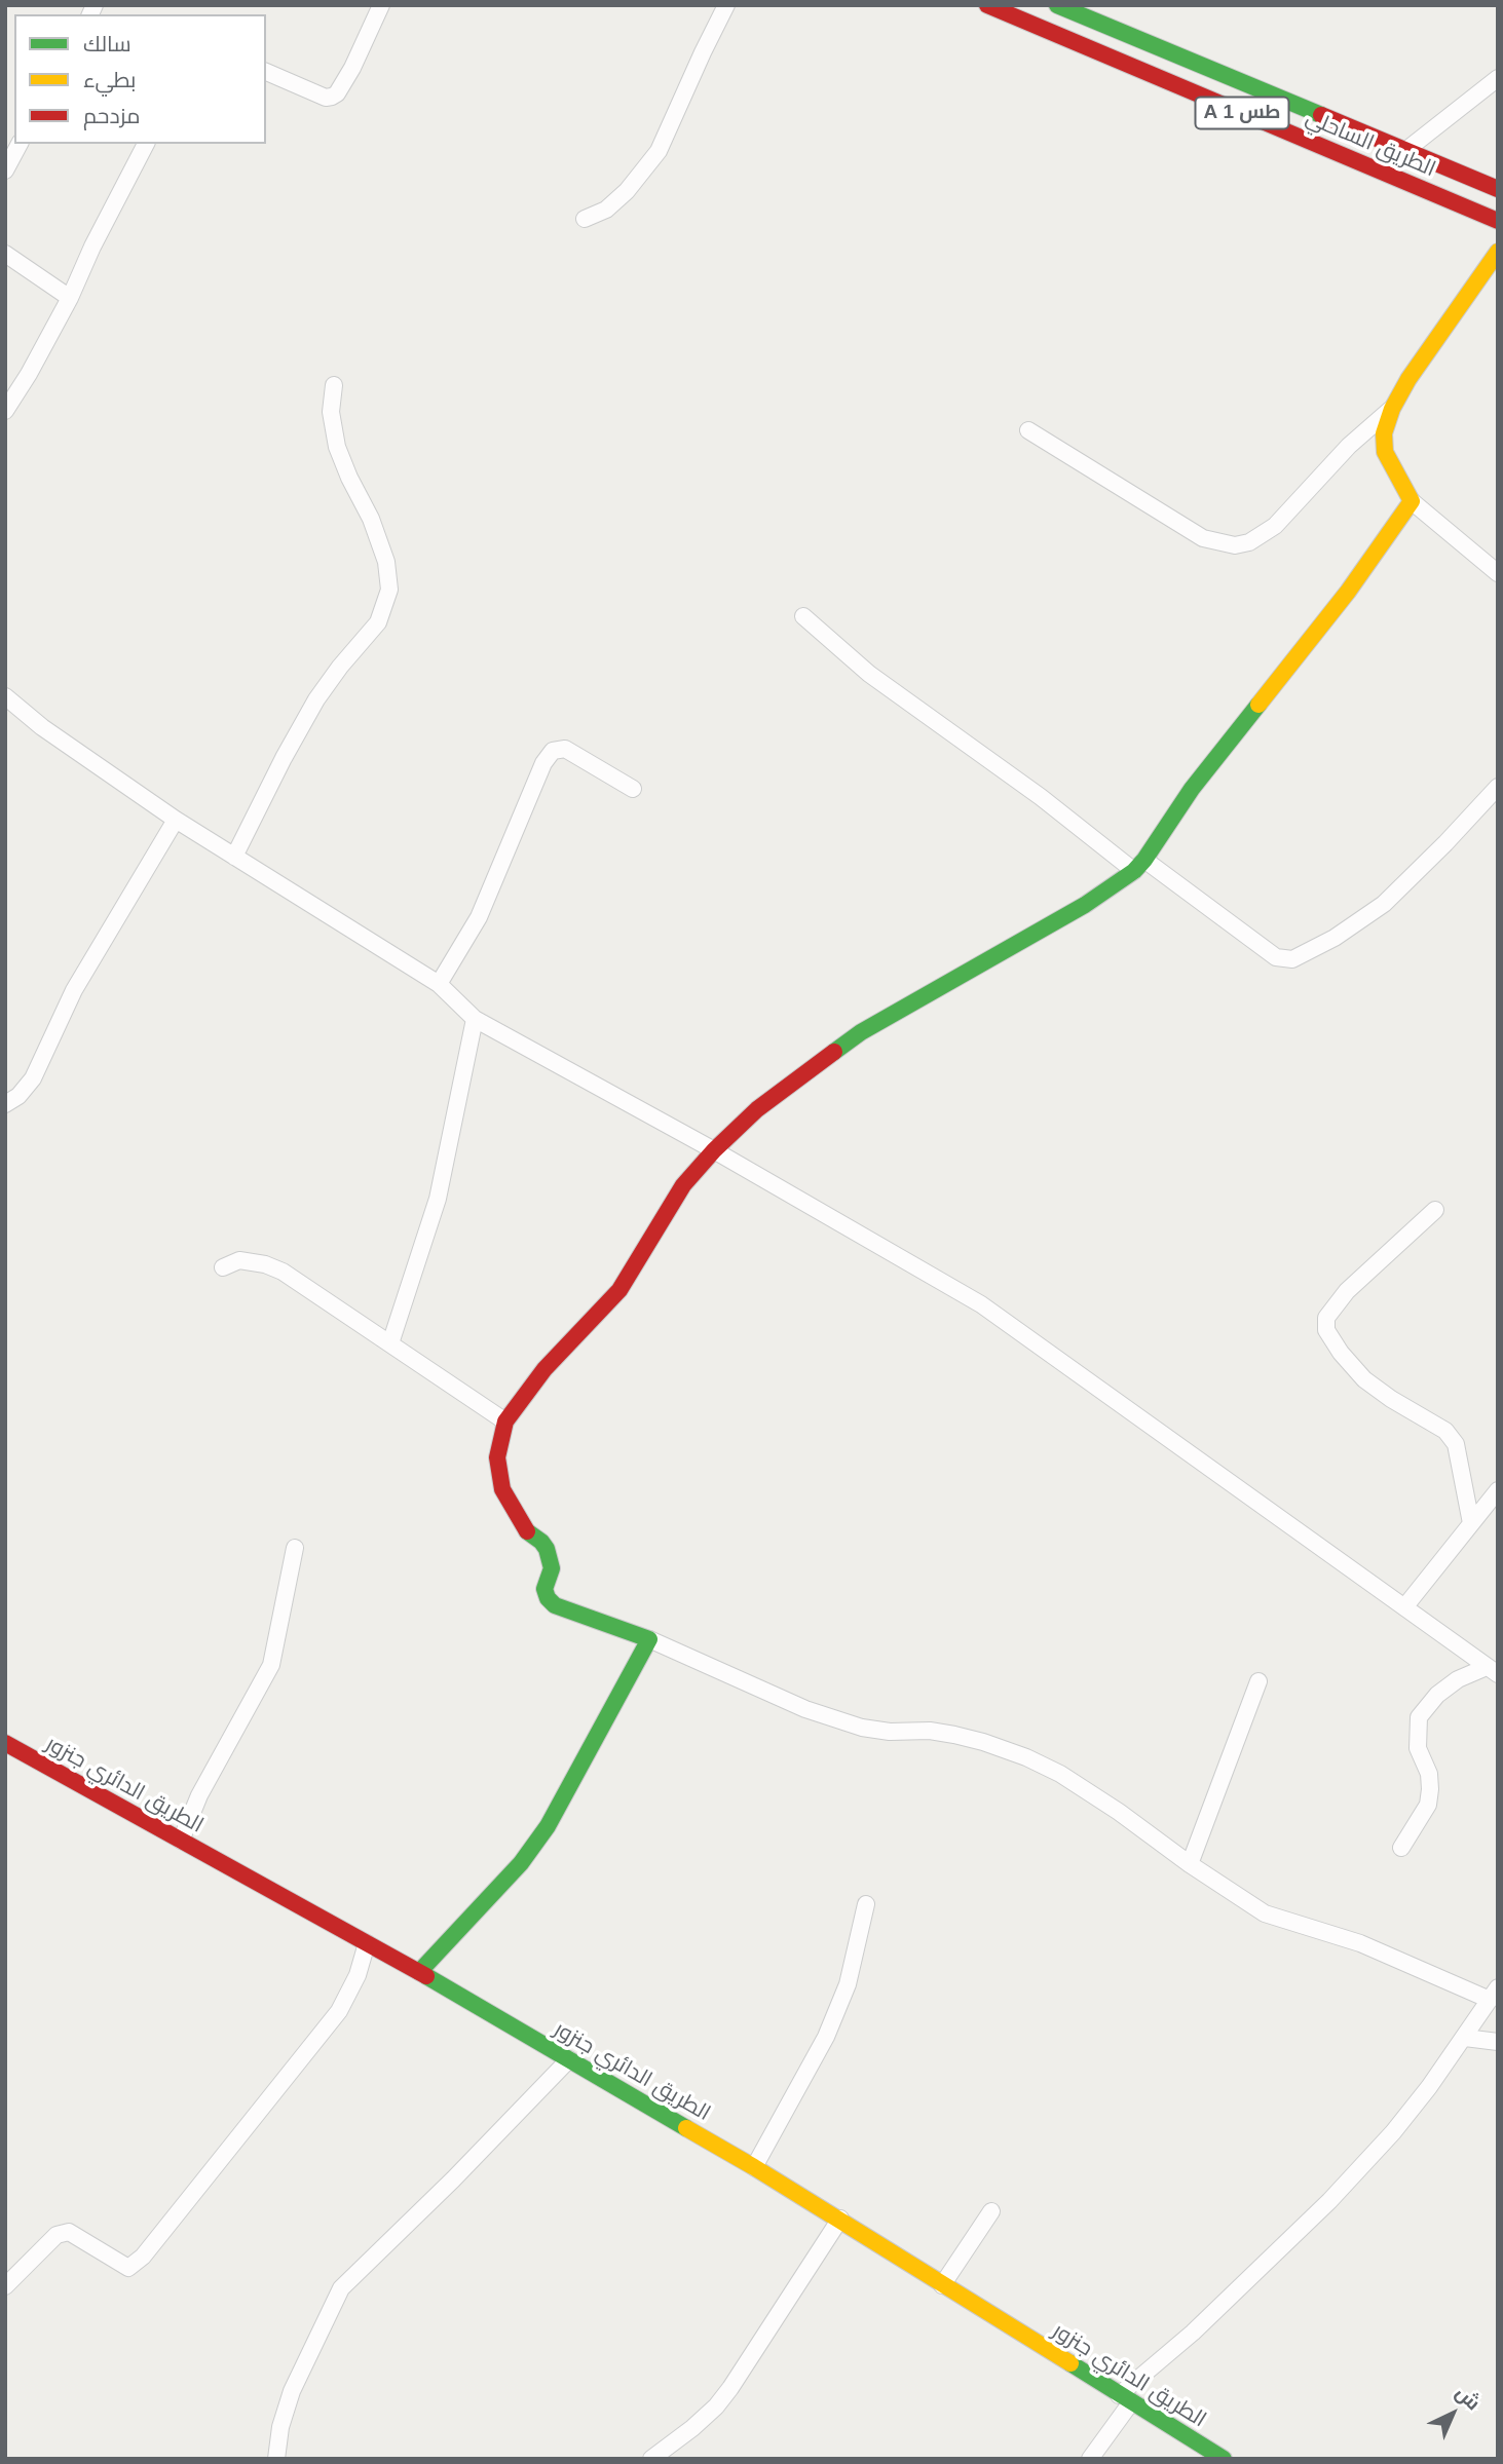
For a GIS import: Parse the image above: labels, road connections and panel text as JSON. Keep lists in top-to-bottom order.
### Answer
{
  "streets": {
    "main road": ["A 1 طس", "الطريق الساحلي", "الطريق الدائري جنزور"]
  },
  "legend": ["سالك", "بطيء", "مزدحم"],
  "north": "top right"
}
